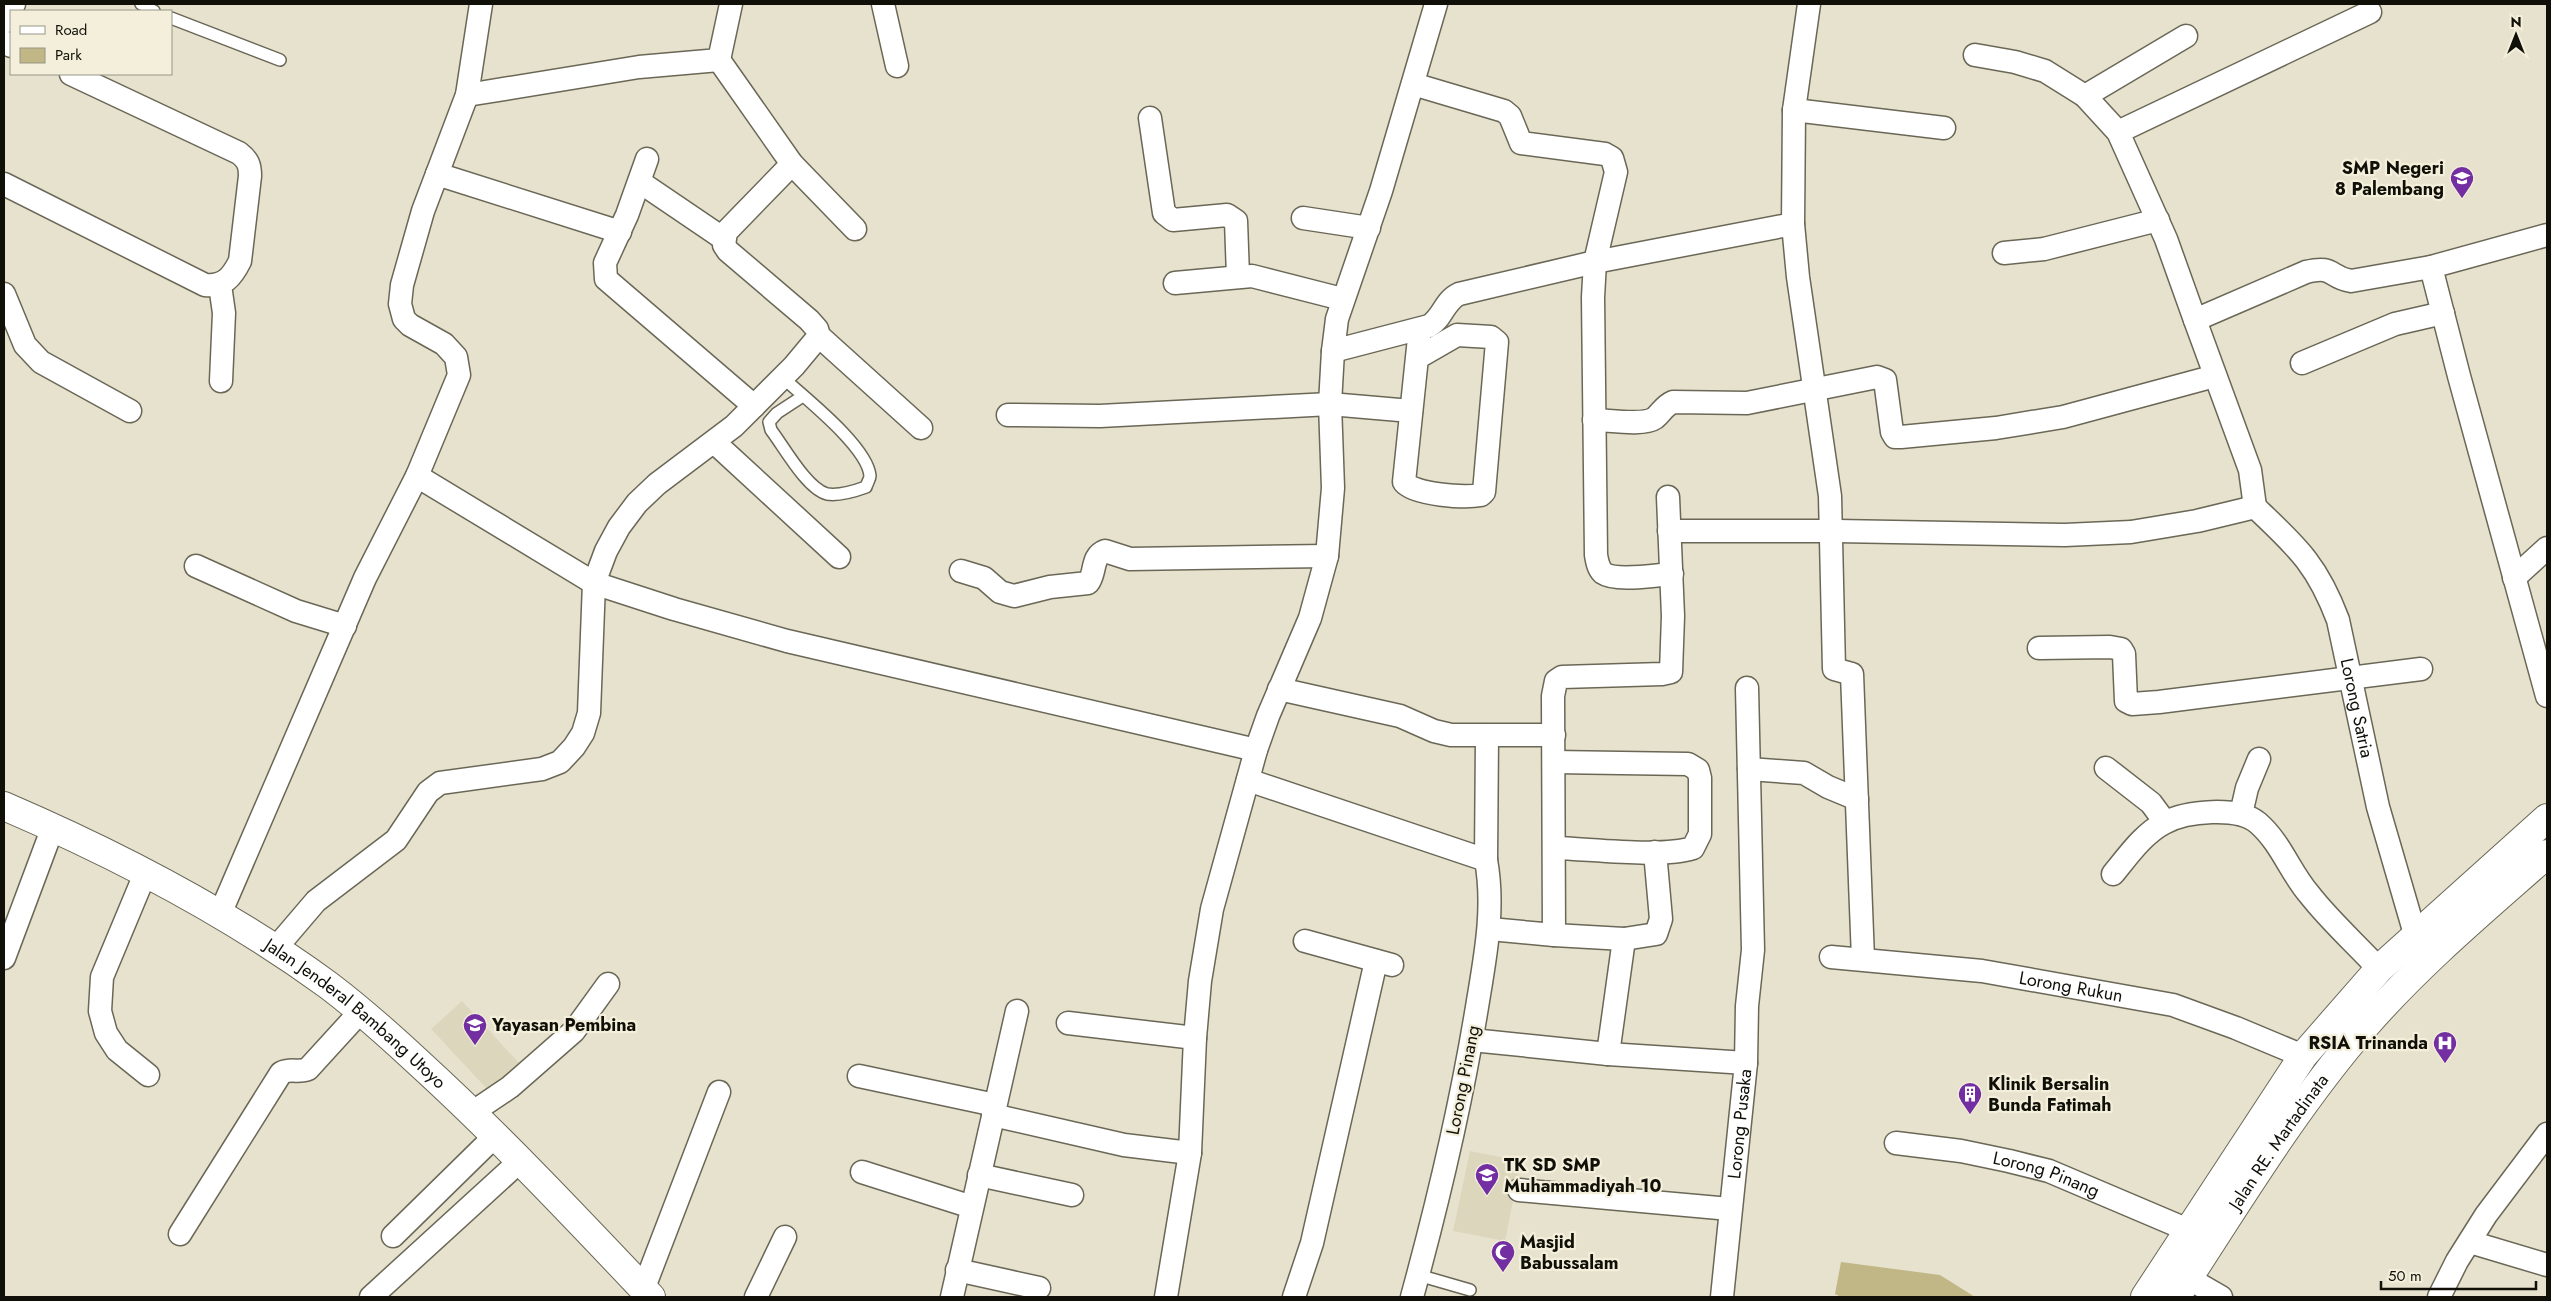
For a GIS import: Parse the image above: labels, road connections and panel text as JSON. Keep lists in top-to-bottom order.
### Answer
{
  "streets": {
    "main road": ["Jalan Jenderal Bambang Utoyo", "Jalan RE. Martadinata"],
    "street": [
      "Lorong Satria",
      "Lorong Rukun",
      "Lorong Pinang",
      "Lorong Pusaka"
    ]
  },
  "places": {
    "school or university": ["SMP Negeri 8 Palembang", "Yayasan Pembina", "TK SD SMP Muhammadiyah 10"],
    "hospital": ["RSIA Trinanda"],
    "building": ["Klinik Bersalin Bunda Fatimah"],
    "mosque": ["Masjid Babussalam"]
  },
  "legend": ["Road", "Park"],
  "scale_bar": "50 m",
  "north": "top"
}
